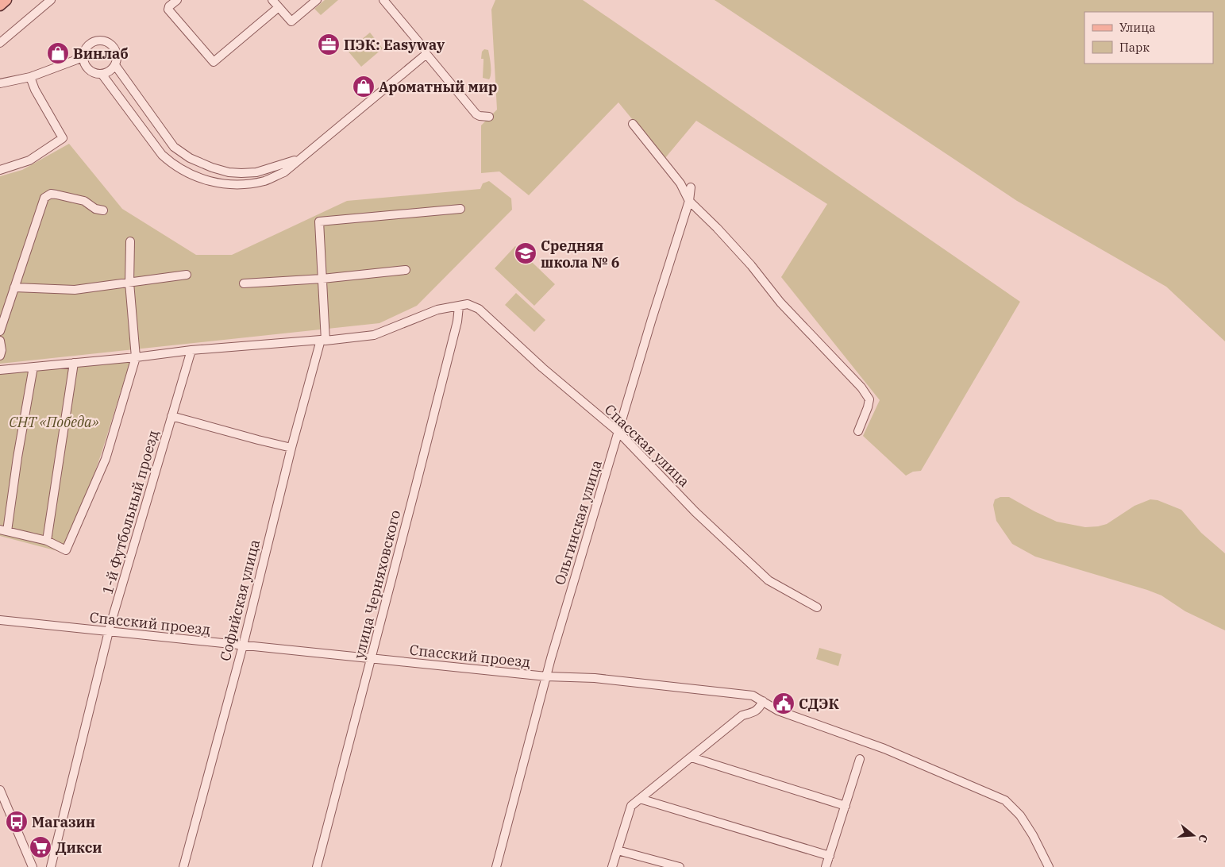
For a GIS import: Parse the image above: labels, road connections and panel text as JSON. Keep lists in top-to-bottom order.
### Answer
{
  "streets": {
    "street": [
      "Спасская улица",
      "1-й Футбольный проезд",
      "Ольгинская улица",
      "улица Черняховского",
      "Софийская улица",
      "Спасский проезд"
    ]
  },
  "crossings": [
    ["Спасская улица", "Ольгинская улица"],
    ["Спасская улица", "улица Черняховского"],
    ["1-й Футбольный проезд", "Спасский проезд"],
    ["Ольгинская улица", "Спасский проезд"],
    ["улица Черняховского", "Спасский проезд"],
    ["Софийская улица", "Спасский проезд"]
  ],
  "parks": ["СНТ «Победа»"],
  "places": {
    "office": ["ПЭК: Easyway"],
    "shop": ["Винлаб", "Ароматный мир"],
    "school or university": ["Средняя школа № 6"],
    "public building": ["СДЭК"],
    "bus stop": ["Магазин"],
    "supermarket": ["Дикси"]
  },
  "legend": ["Улица", "Парк"],
  "north": "right"
}
